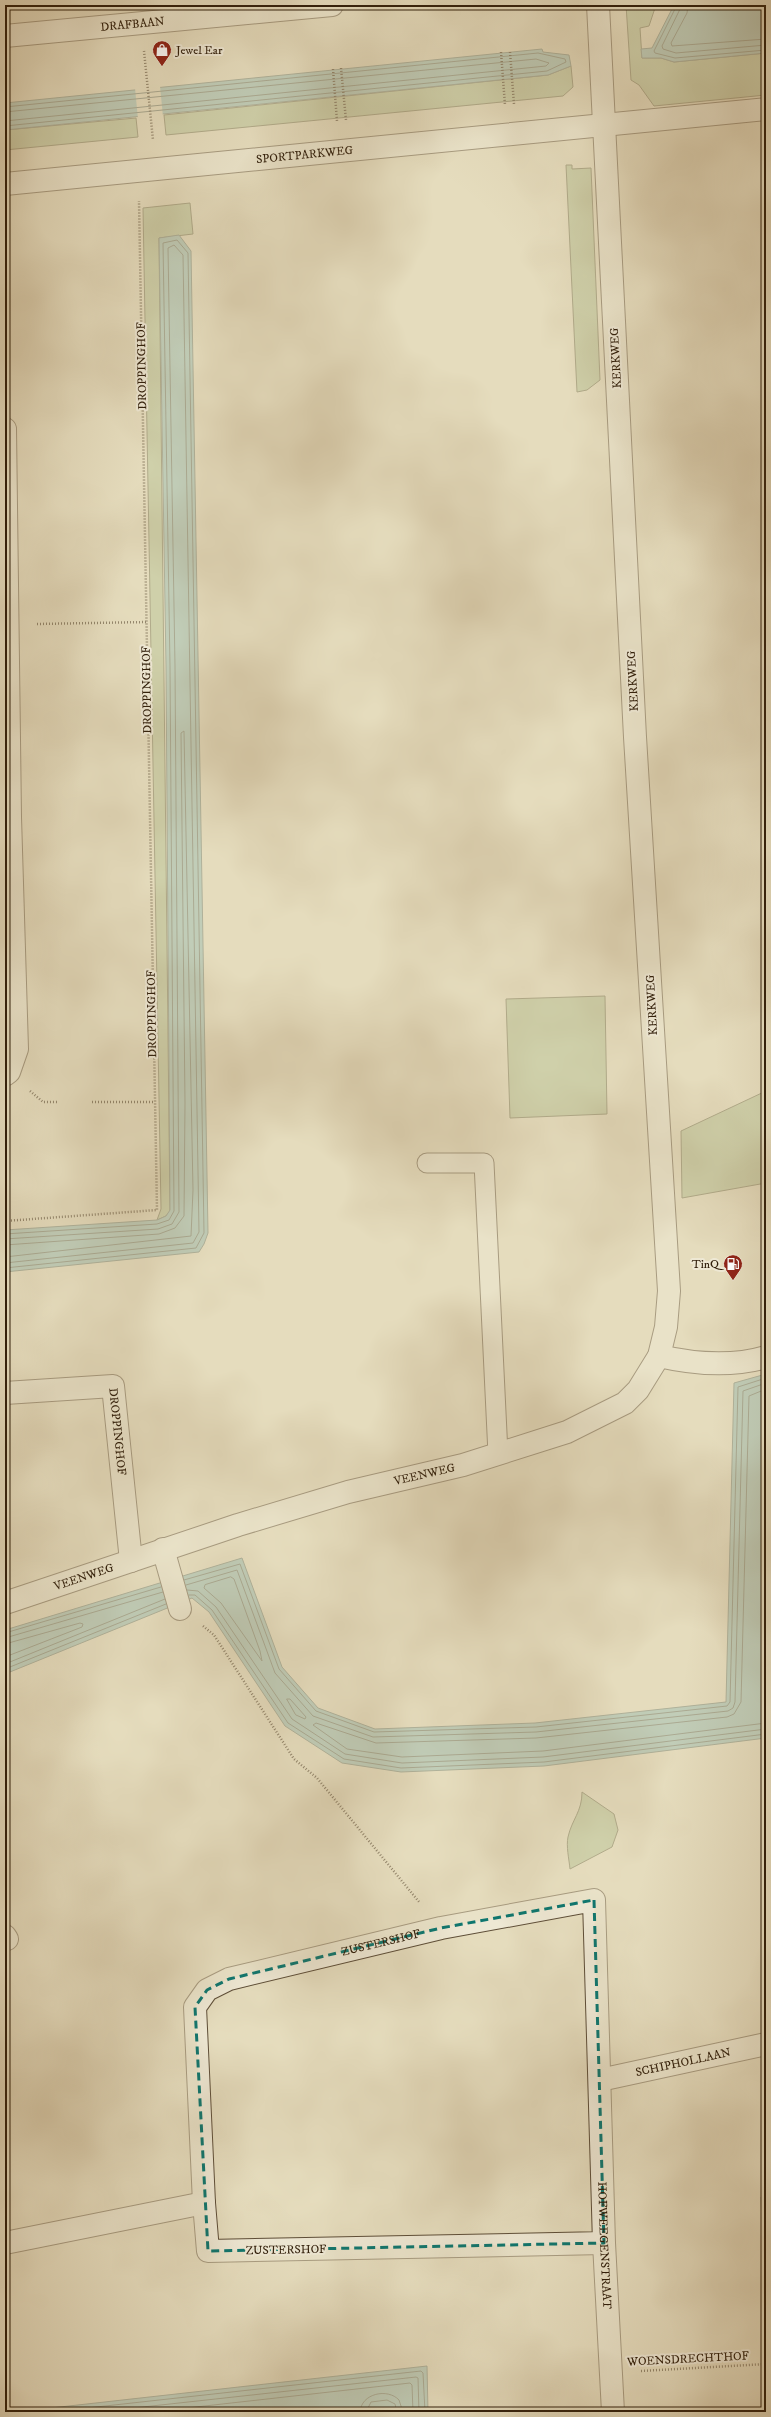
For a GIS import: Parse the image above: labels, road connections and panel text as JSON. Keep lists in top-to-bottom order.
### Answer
{
  "streets": {
    "street": [
      "DRAFBAAN",
      "SPORTPARKWEG",
      "KERKWEG",
      "DROPPINGHOF",
      "VEENWEG",
      "ZUSTERSHOF",
      "SCHIPHOLLAAN",
      "HOFWEEGENSTRAAT"
    ],
    "path": ["WOENSDRECHTHOF"]
  },
  "crossings": [
    ["SPORTPARKWEG", "KERKWEG"],
    ["SPORTPARKWEG", "DROPPINGHOF"],
    ["KERKWEG", "VEENWEG"],
    ["DROPPINGHOF", "VEENWEG"],
    ["ZUSTERSHOF", "SCHIPHOLLAAN"],
    ["ZUSTERSHOF", "HOFWEEGENSTRAAT"],
    ["SCHIPHOLLAAN", "HOFWEEGENSTRAAT"],
    ["HOFWEEGENSTRAAT", "WOENSDRECHTHOF"]
  ],
  "places": {
    "shop": ["Jewel Ear"],
    "fuel station": ["TinQ"]
  }
}
